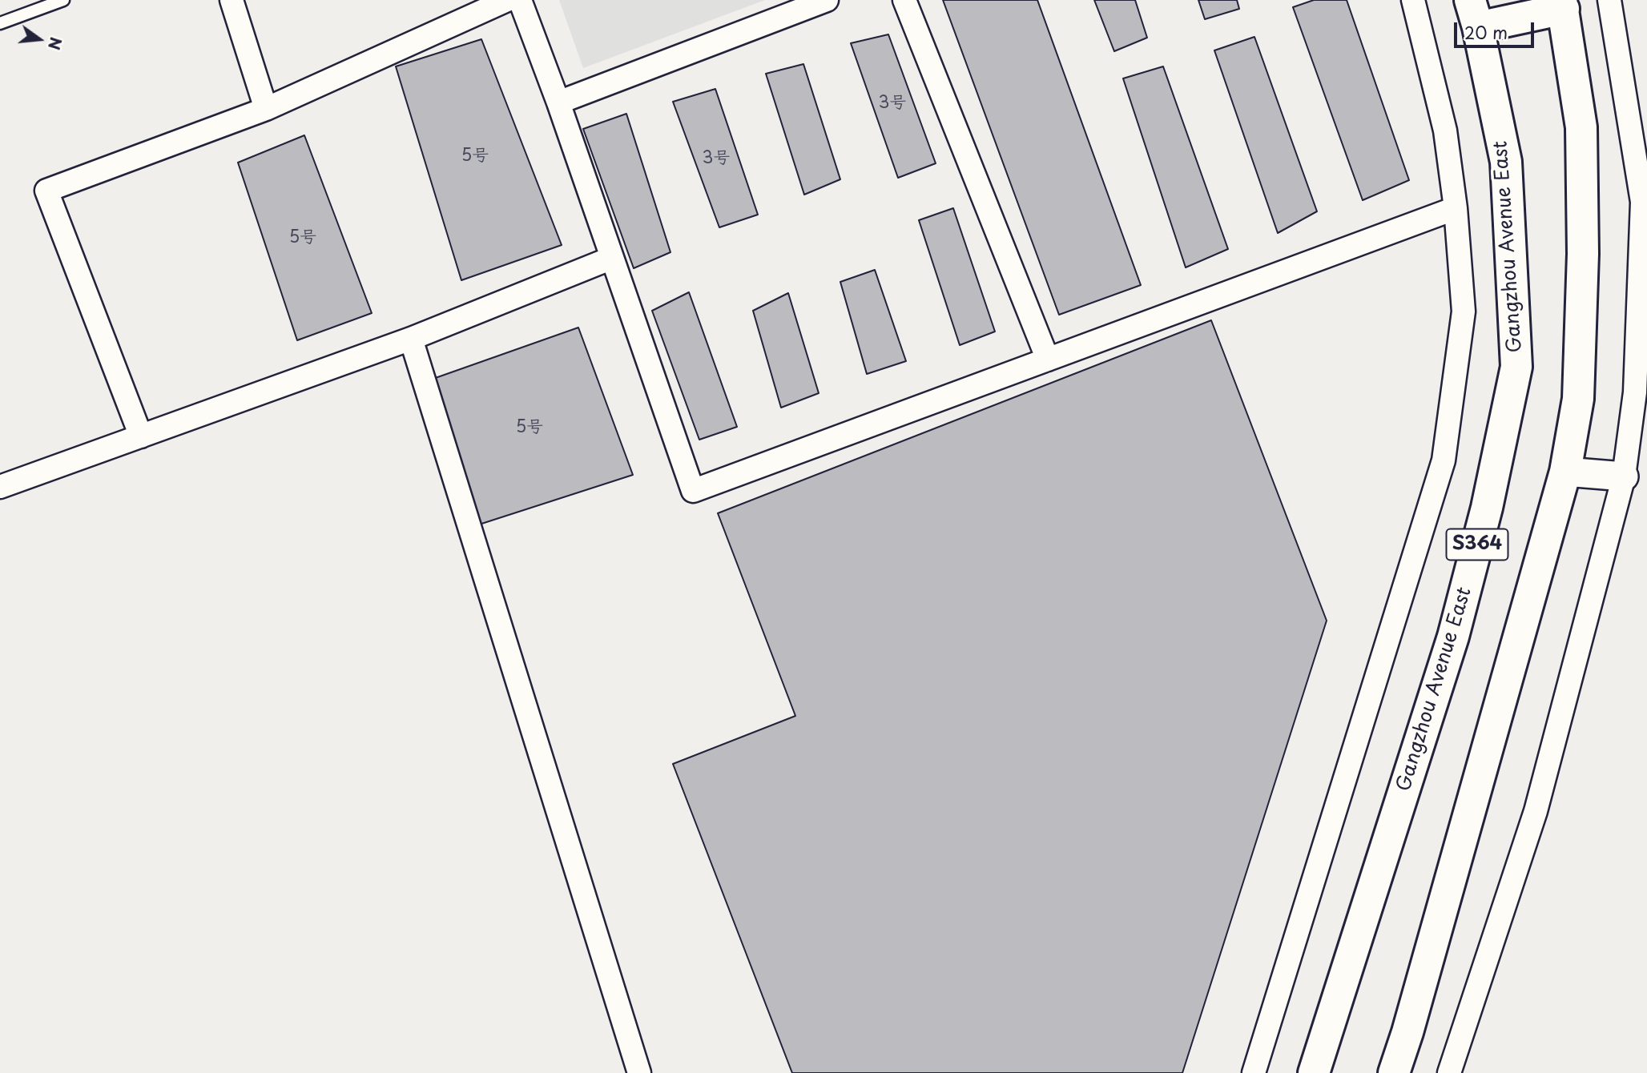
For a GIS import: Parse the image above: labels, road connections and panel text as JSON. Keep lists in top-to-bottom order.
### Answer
{
  "streets": {
    "main road": ["Gangzhou Avenue East", "S364"]
  },
  "house_numbers": [
    "3号",
    "5号",
    "3号",
    "5号",
    "5号"
  ],
  "scale_bar": "20 m",
  "north": "right"
}
